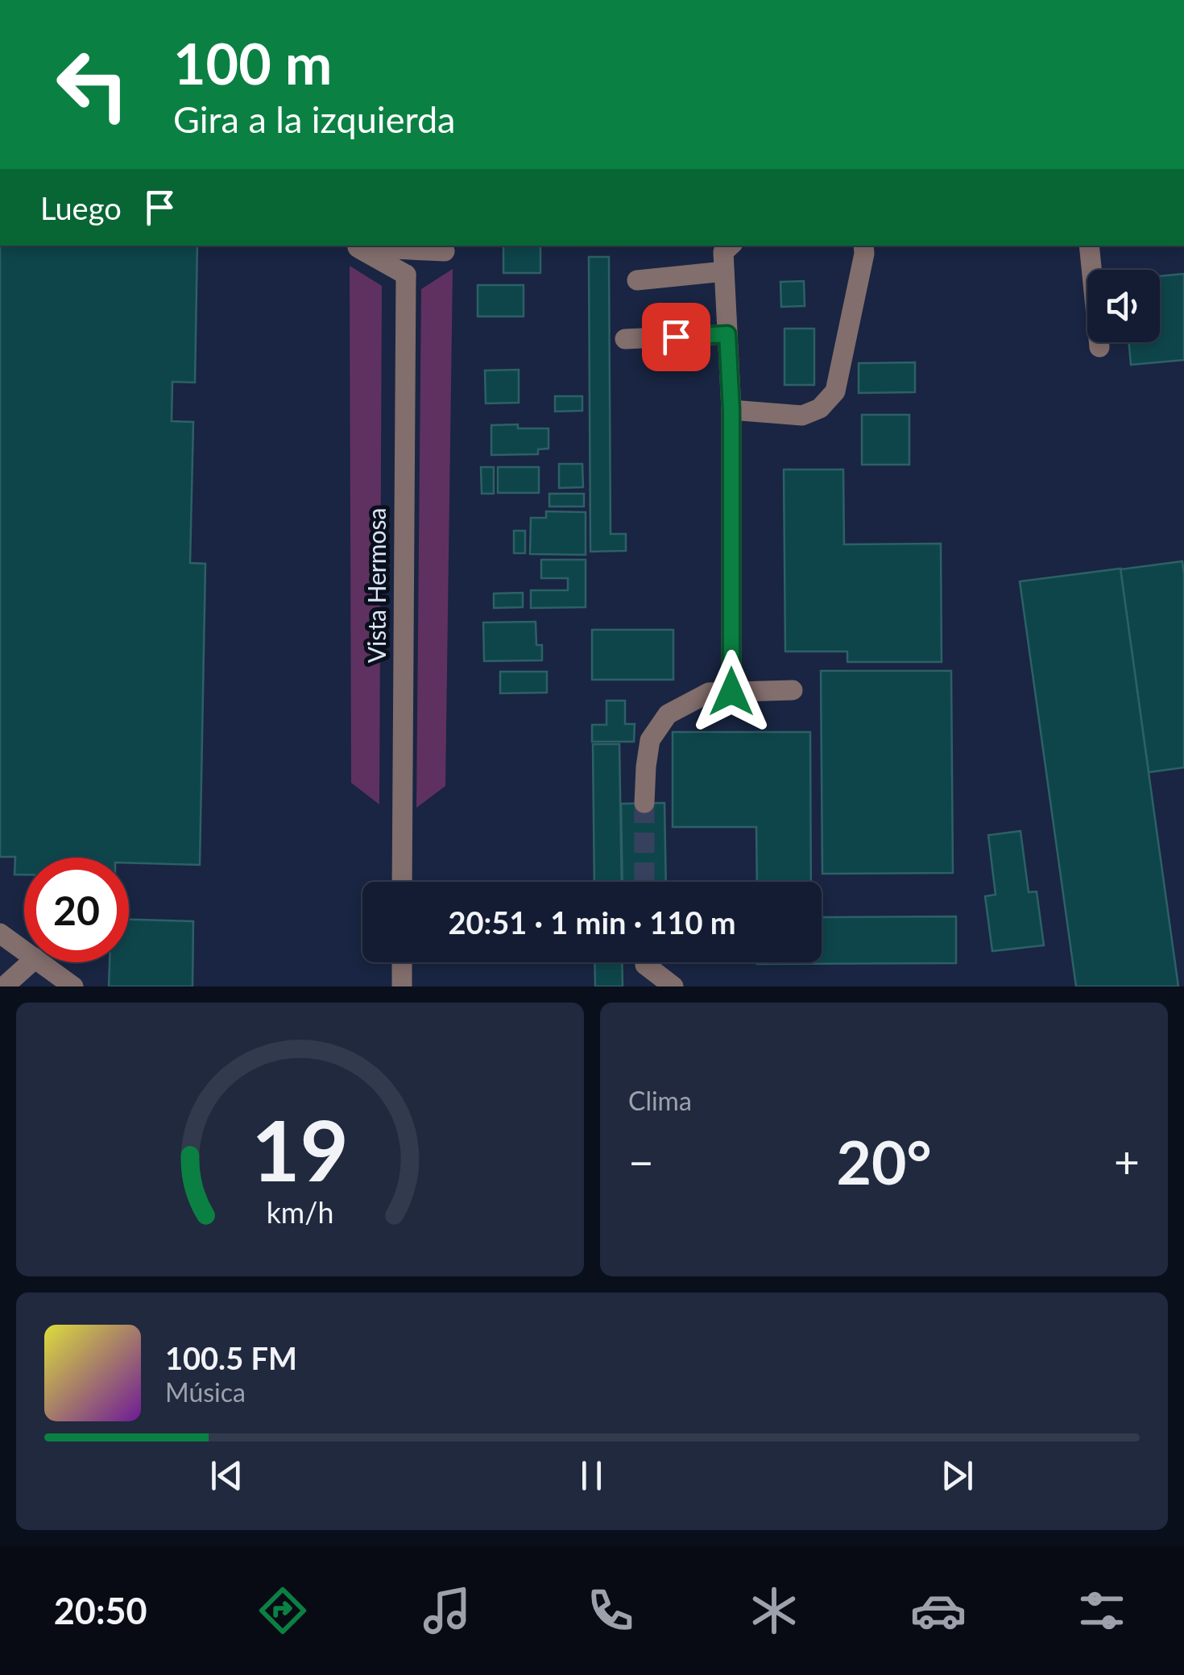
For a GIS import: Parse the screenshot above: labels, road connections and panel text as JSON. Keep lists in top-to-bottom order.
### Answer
{
  "streets": {
    "street": ["Vista Hermosa"]
  },
  "page": {
    "turn": ["100 m", "Gira a la izquierda"],
    "then": "Luego",
    "limit": "20",
    "trip": "20:51 · 1 min · 110 m",
    "tile": "Clima",
    "heat": ["−", "20°", "+"],
    "song": ["100.5 FM", "Música"],
    "tabs": "20:50",
    "gauge": ["19", "km/h"]
  }
}
